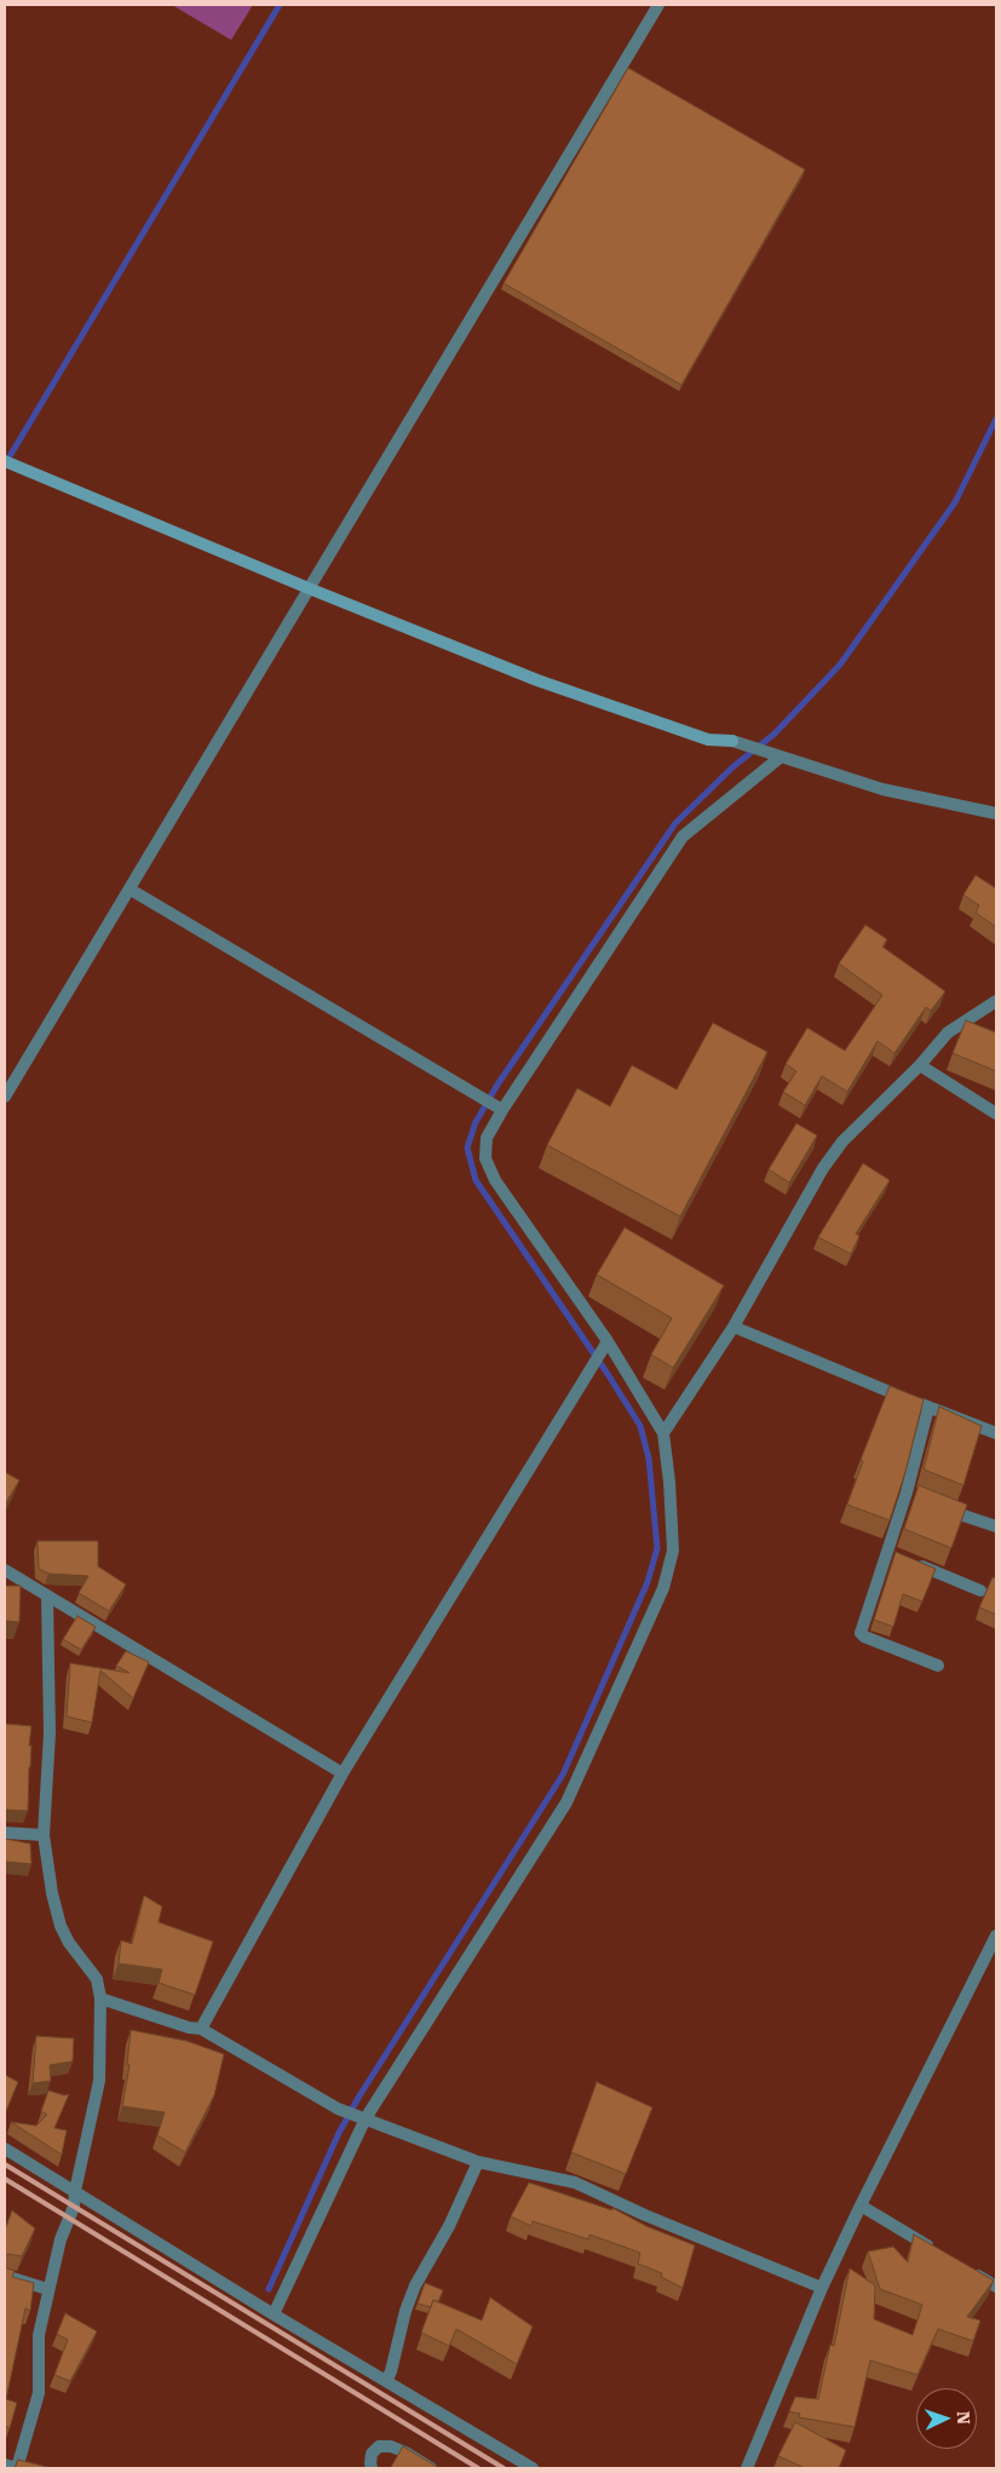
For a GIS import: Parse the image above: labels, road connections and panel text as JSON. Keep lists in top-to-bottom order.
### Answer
{
  "north": "right"
}
